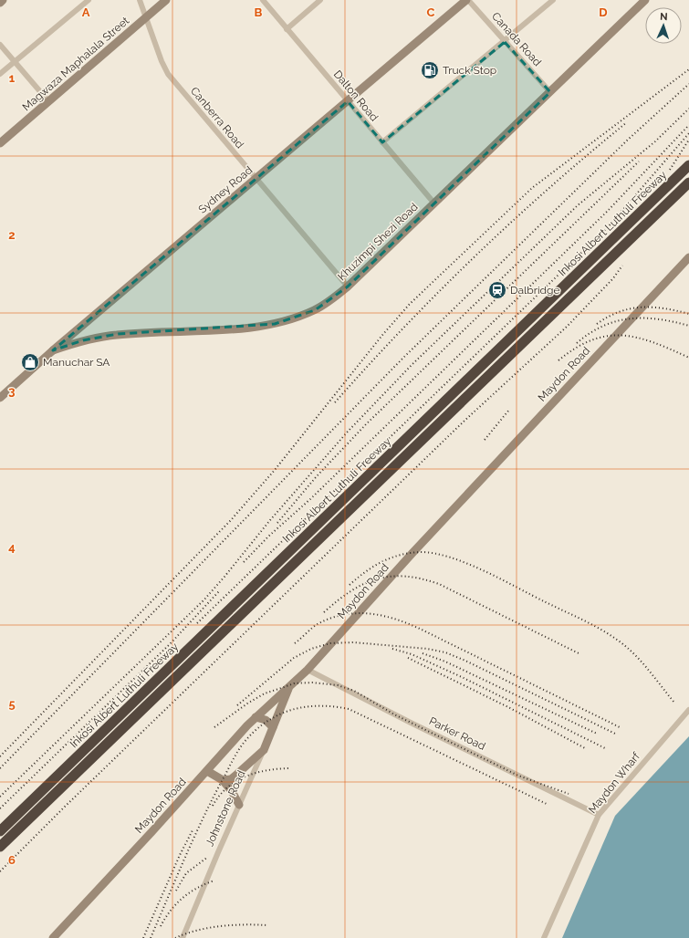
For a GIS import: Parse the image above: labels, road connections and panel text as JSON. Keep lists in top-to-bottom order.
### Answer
{
  "streets": {
    "highway": ["Inkosi Albert Luthuli Freeway"],
    "street": [
      "Canada Road",
      "Magwaza Maphalala Street",
      "Dalton Road",
      "Canberra Road",
      "Sydney Road",
      "Khuzimpi Shezi Road",
      "Maydon Road",
      "Parker Road",
      "Maydon Wharf",
      "Johnstone Road"
    ]
  },
  "crossings": [
    ["Canada Road", "Sydney Road"],
    ["Canada Road", "Khuzimpi Shezi Road"],
    ["Magwaza Maphalala Street", "Canberra Road"],
    ["Dalton Road", "Sydney Road"],
    ["Dalton Road", "Khuzimpi Shezi Road"],
    ["Canberra Road", "Sydney Road"],
    ["Canberra Road", "Khuzimpi Shezi Road"],
    ["Sydney Road", "Khuzimpi Shezi Road"],
    ["Maydon Road", "Parker Road"],
    ["Maydon Road", "Johnstone Road"],
    ["Parker Road", "Maydon Wharf"]
  ],
  "places": {
    "fuel station": ["Truck Stop"],
    "station": ["Dalbridge"],
    "shop": ["Manuchar SA"]
  },
  "north": "top",
  "grid": {
    "columns": [
      "A",
      "B",
      "C",
      "D"
    ],
    "rows": [
      "1",
      "2",
      "3",
      "4",
      "5",
      "6"
    ]
  }
}
